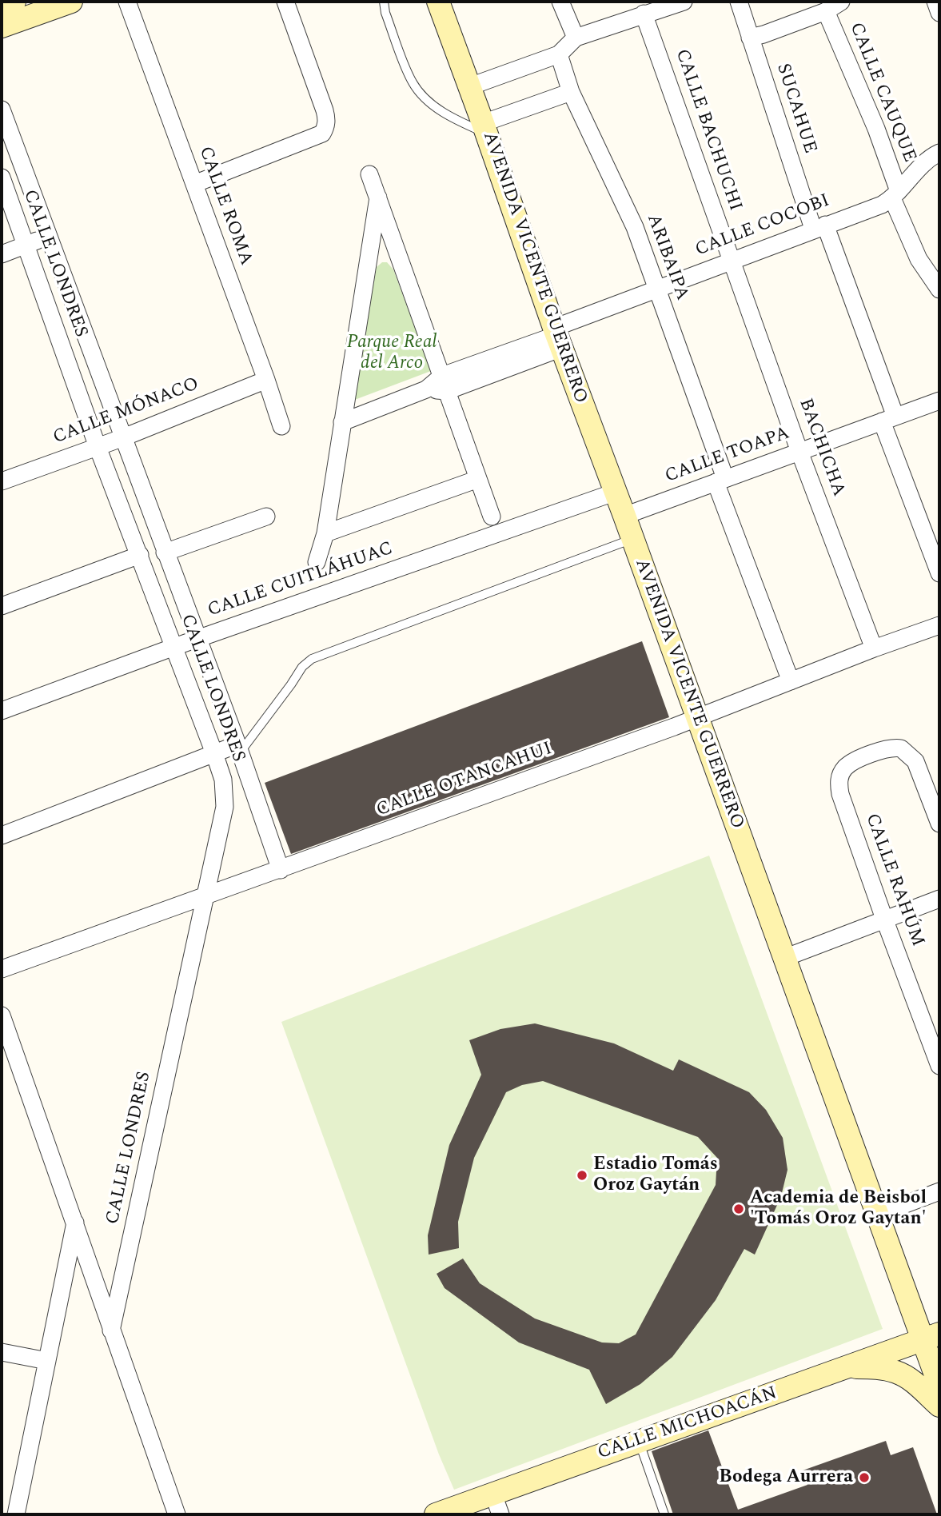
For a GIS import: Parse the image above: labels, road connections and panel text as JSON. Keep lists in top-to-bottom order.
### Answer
{
  "streets": {
    "main road": ["AVENIDA VICENTE GUERRERO", "CALLE MICHOACÁN"],
    "street": [
      "CALLE CAUQUE",
      "SUCAHUE",
      "CALLE BACHUCHI",
      "CALLE ROMA",
      "CALLE COCOBI",
      "ARIBAIPA",
      "CALLE LONDRES",
      "CALLE MÓNACO",
      "BACHICHA",
      "CALLE TOAPA",
      "CALLE CUITLÁHUAC",
      "CALLE OTANCAHUI",
      "CALLE RAHÚM"
    ]
  },
  "crossings": [
    ["CALLE CAUQUE", "CALLE COCOBI"],
    ["SUCAHUE", "CALLE COCOBI"],
    ["SUCAHUE", "CALLE TOAPA"],
    ["CALLE BACHUCHI", "CALLE COCOBI"],
    ["CALLE BACHUCHI", "BACHICHA"],
    ["CALLE ROMA", "CALLE MÓNACO"],
    ["CALLE COCOBI", "ARIBAIPA"],
    ["CALLE COCOBI", "AVENIDA VICENTE GUERRERO"],
    ["CALLE COCOBI", "BACHICHA"],
    ["ARIBAIPA", "CALLE TOAPA"],
    ["ARIBAIPA", "CALLE OTANCAHUI"],
    ["CALLE LONDRES", "CALLE MÓNACO"],
    ["CALLE LONDRES", "CALLE CUITLÁHUAC"],
    ["CALLE LONDRES", "CALLE OTANCAHUI"],
    ["AVENIDA VICENTE GUERRERO", "CALLE TOAPA"],
    ["AVENIDA VICENTE GUERRERO", "CALLE CUITLÁHUAC"],
    ["AVENIDA VICENTE GUERRERO", "CALLE OTANCAHUI"],
    ["AVENIDA VICENTE GUERRERO", "CALLE MICHOACÁN"],
    ["BACHICHA", "CALLE TOAPA"],
    ["BACHICHA", "CALLE OTANCAHUI"]
  ],
  "parks": ["Parque Real del Arco"],
  "places": ["Estadio Tomás Oroz Gaytán", "Academia de Beisbol 'Tomás Oroz Gaytan'", "Bodega Aurrera"]
}
